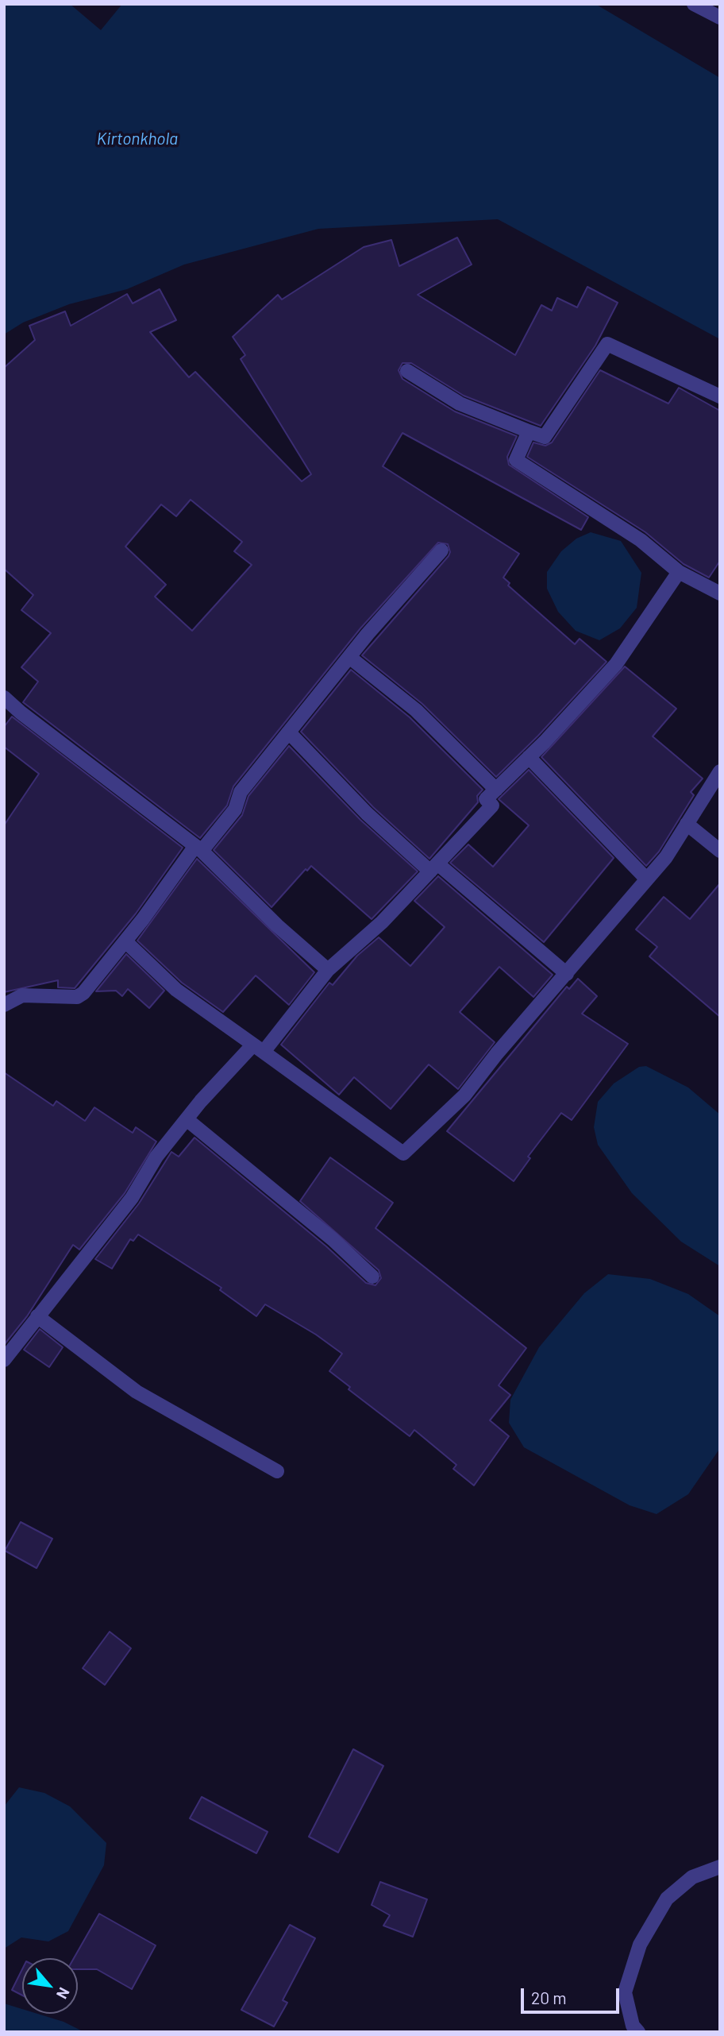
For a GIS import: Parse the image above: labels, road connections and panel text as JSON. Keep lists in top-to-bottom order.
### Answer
{
  "water": ["Kirtonkhola"],
  "scale_bar": "20 m",
  "north": "bottom right"
}
